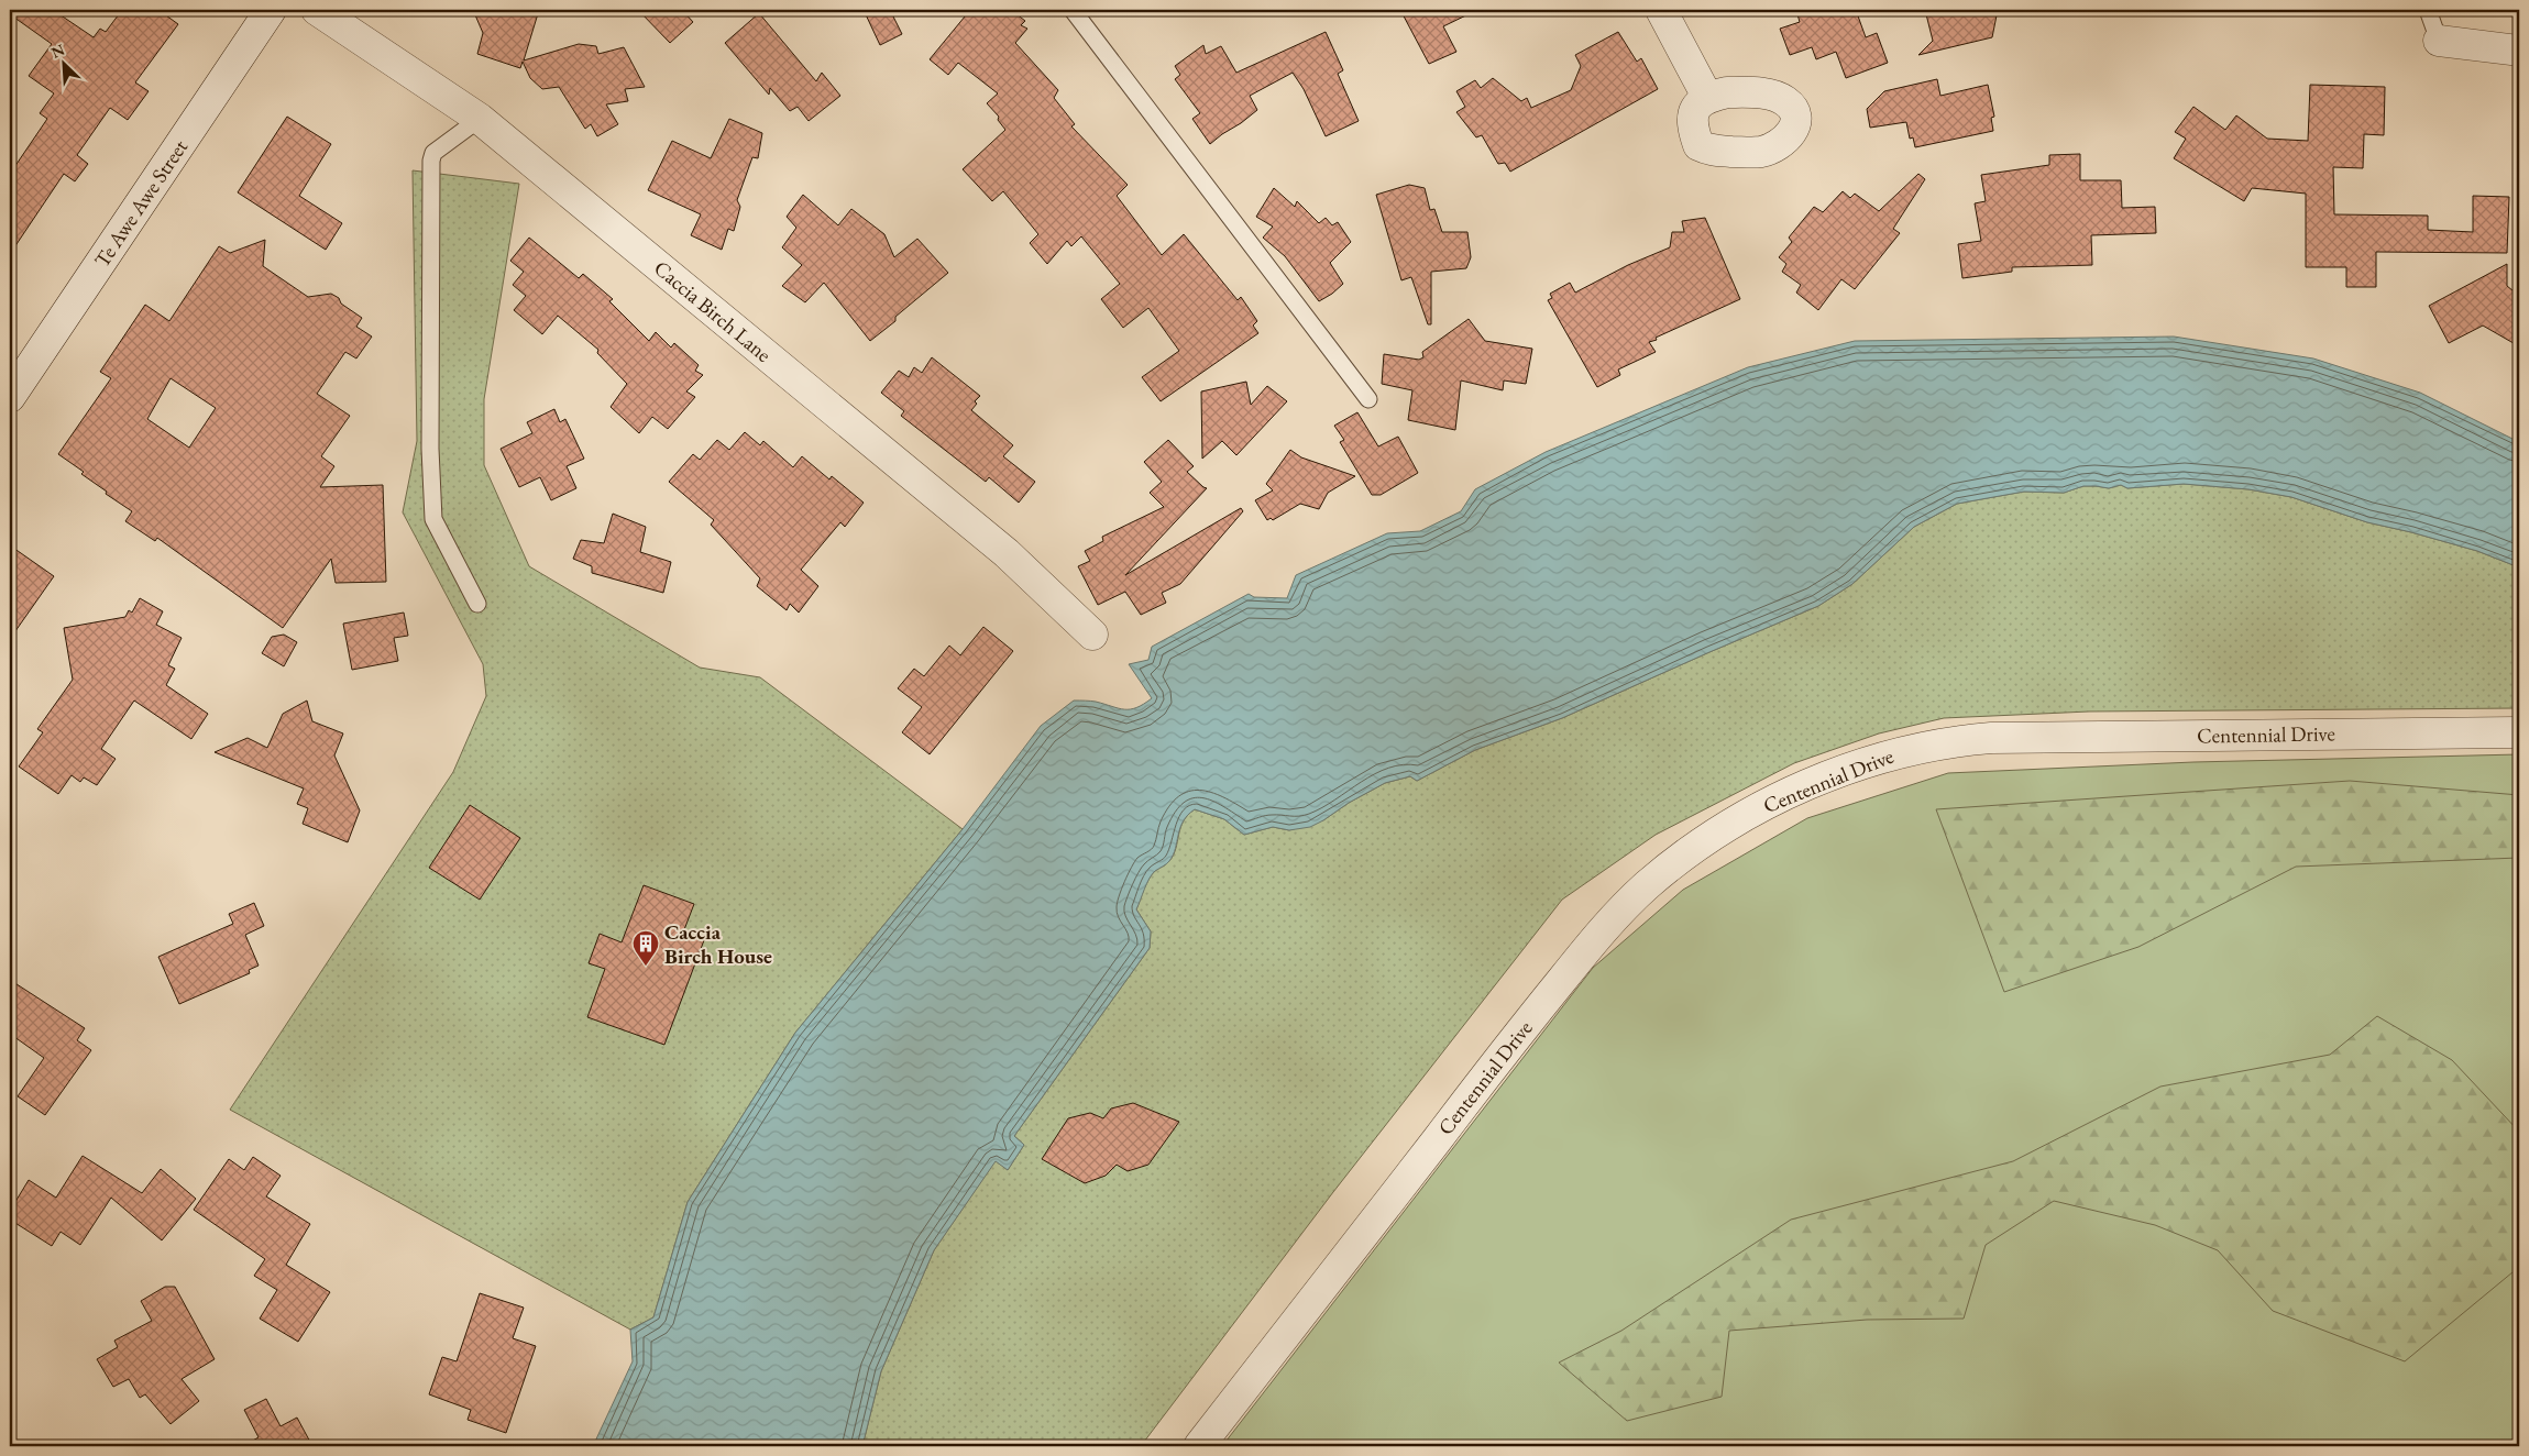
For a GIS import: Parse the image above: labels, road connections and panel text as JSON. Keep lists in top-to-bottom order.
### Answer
{
  "streets": {
    "street": ["Te Awe Awe Street", "Caccia Birch Lane", "Centennial Drive"]
  },
  "places": {
    "building": ["Caccia Birch House"]
  },
  "north": "top left"
}
